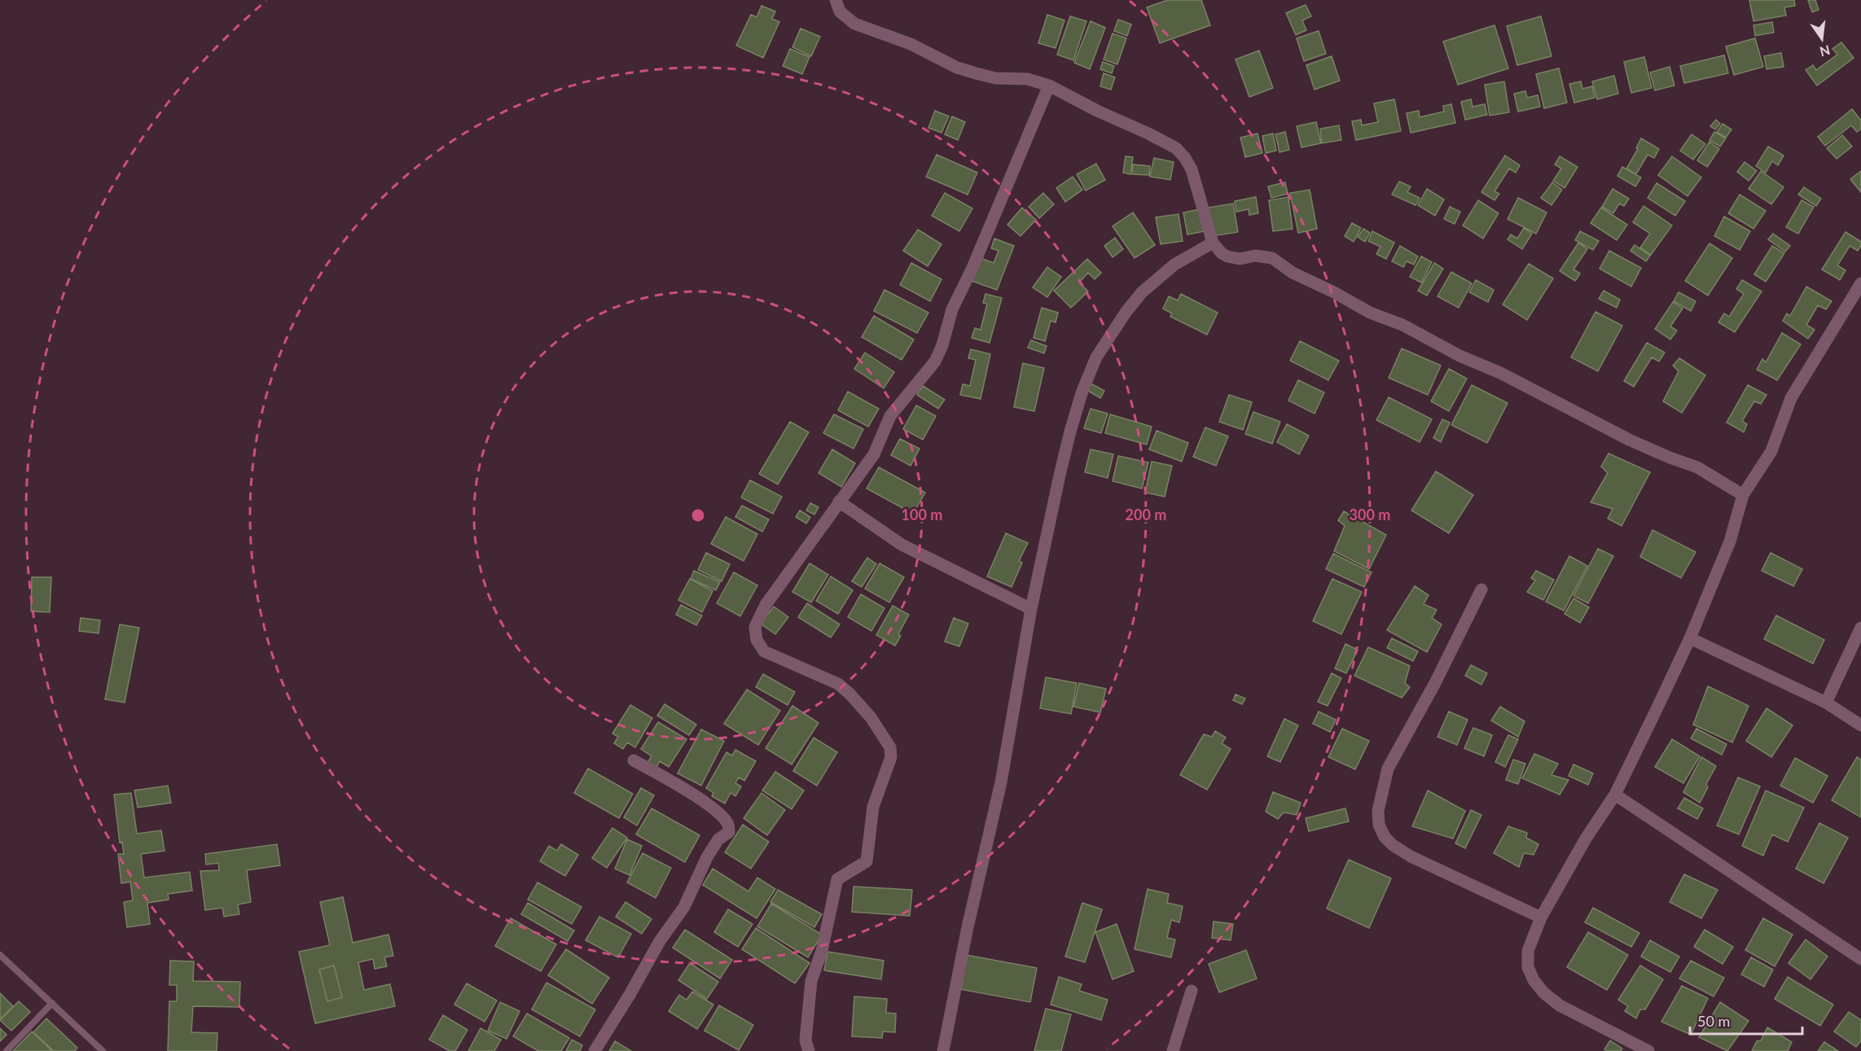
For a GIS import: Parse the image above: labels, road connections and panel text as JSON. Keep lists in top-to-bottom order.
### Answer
{
  "scale_bar": "50 m",
  "north": "bottom",
  "rings": ["100 m", "200 m", "300 m"]
}
